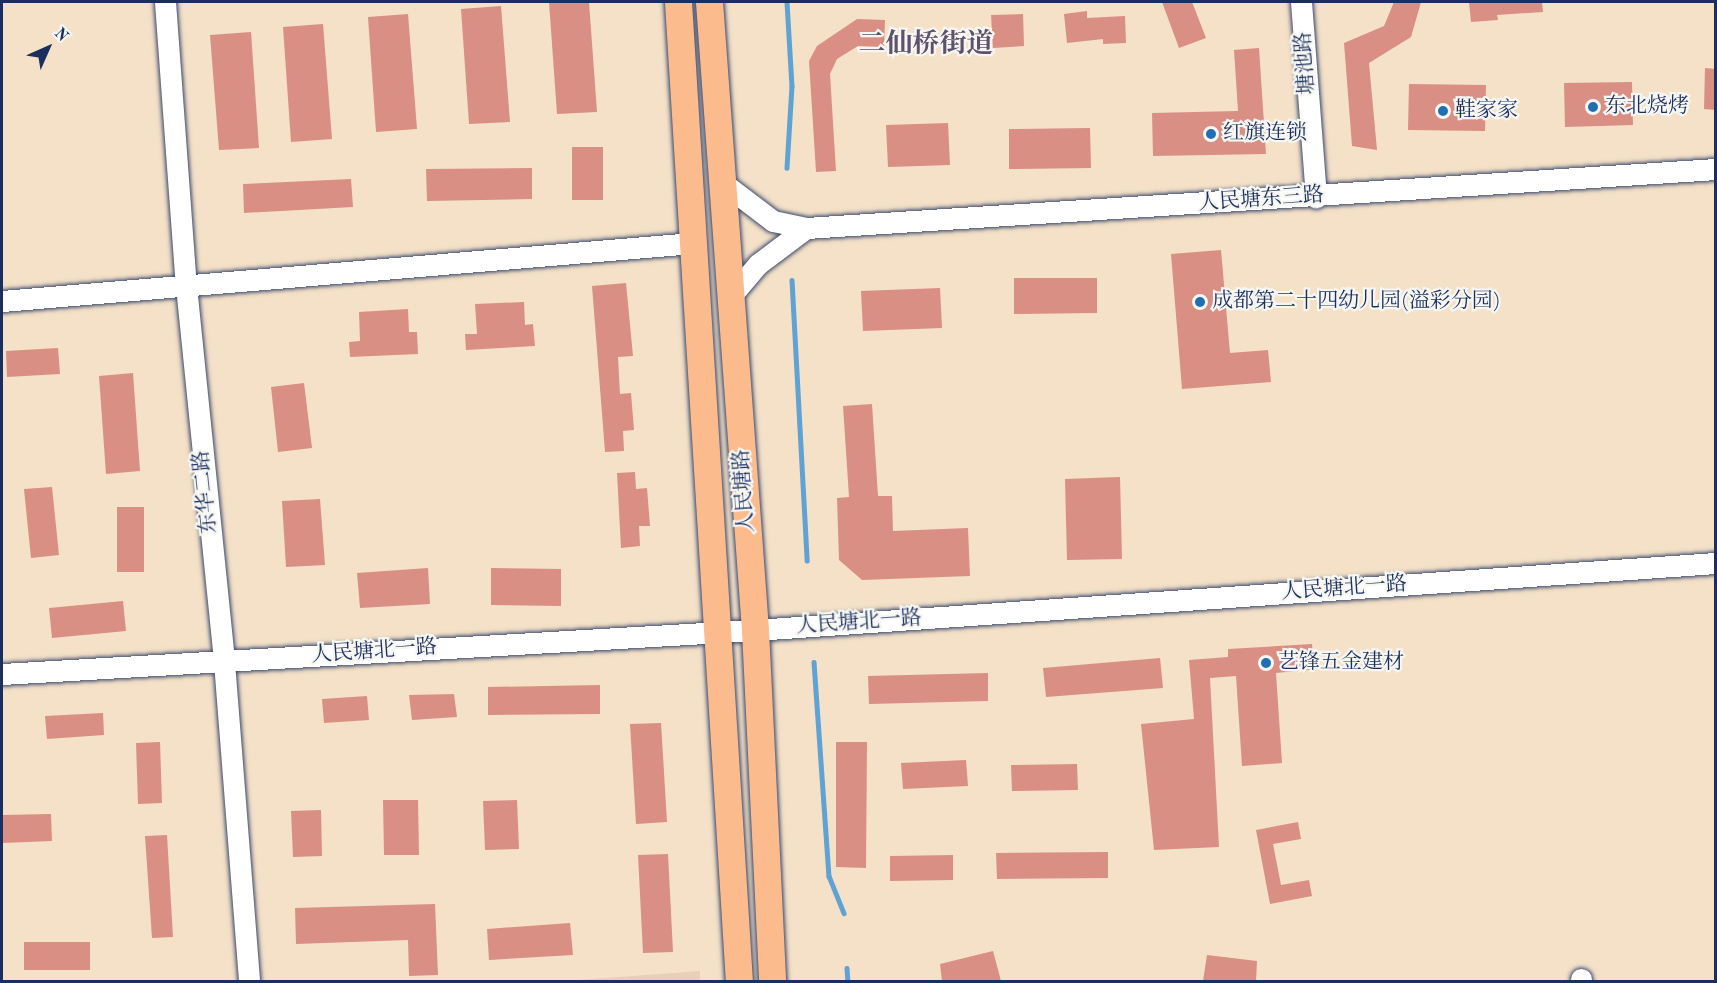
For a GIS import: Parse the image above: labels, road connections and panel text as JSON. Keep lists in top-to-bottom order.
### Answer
{
  "streets": {
    "main road": ["人民塘路"],
    "street": [
      "塘池路",
      "人民塘东三路",
      "东华二路",
      "人民塘北一路"
    ]
  },
  "crossings": [
    ["塘池路", "人民塘东三路"],
    ["人民塘东三路", "人民塘路"],
    ["人民塘路", "人民塘北一路"],
    ["东华二路", "人民塘北一路"]
  ],
  "districts": ["二仙桥街道"],
  "places": [
    "东北烧烤",
    "鞋家家",
    "红旗连锁",
    "成都第二十四幼儿园(溢彩分园)",
    "艺锋五金建材"
  ],
  "north": "top right"
}
